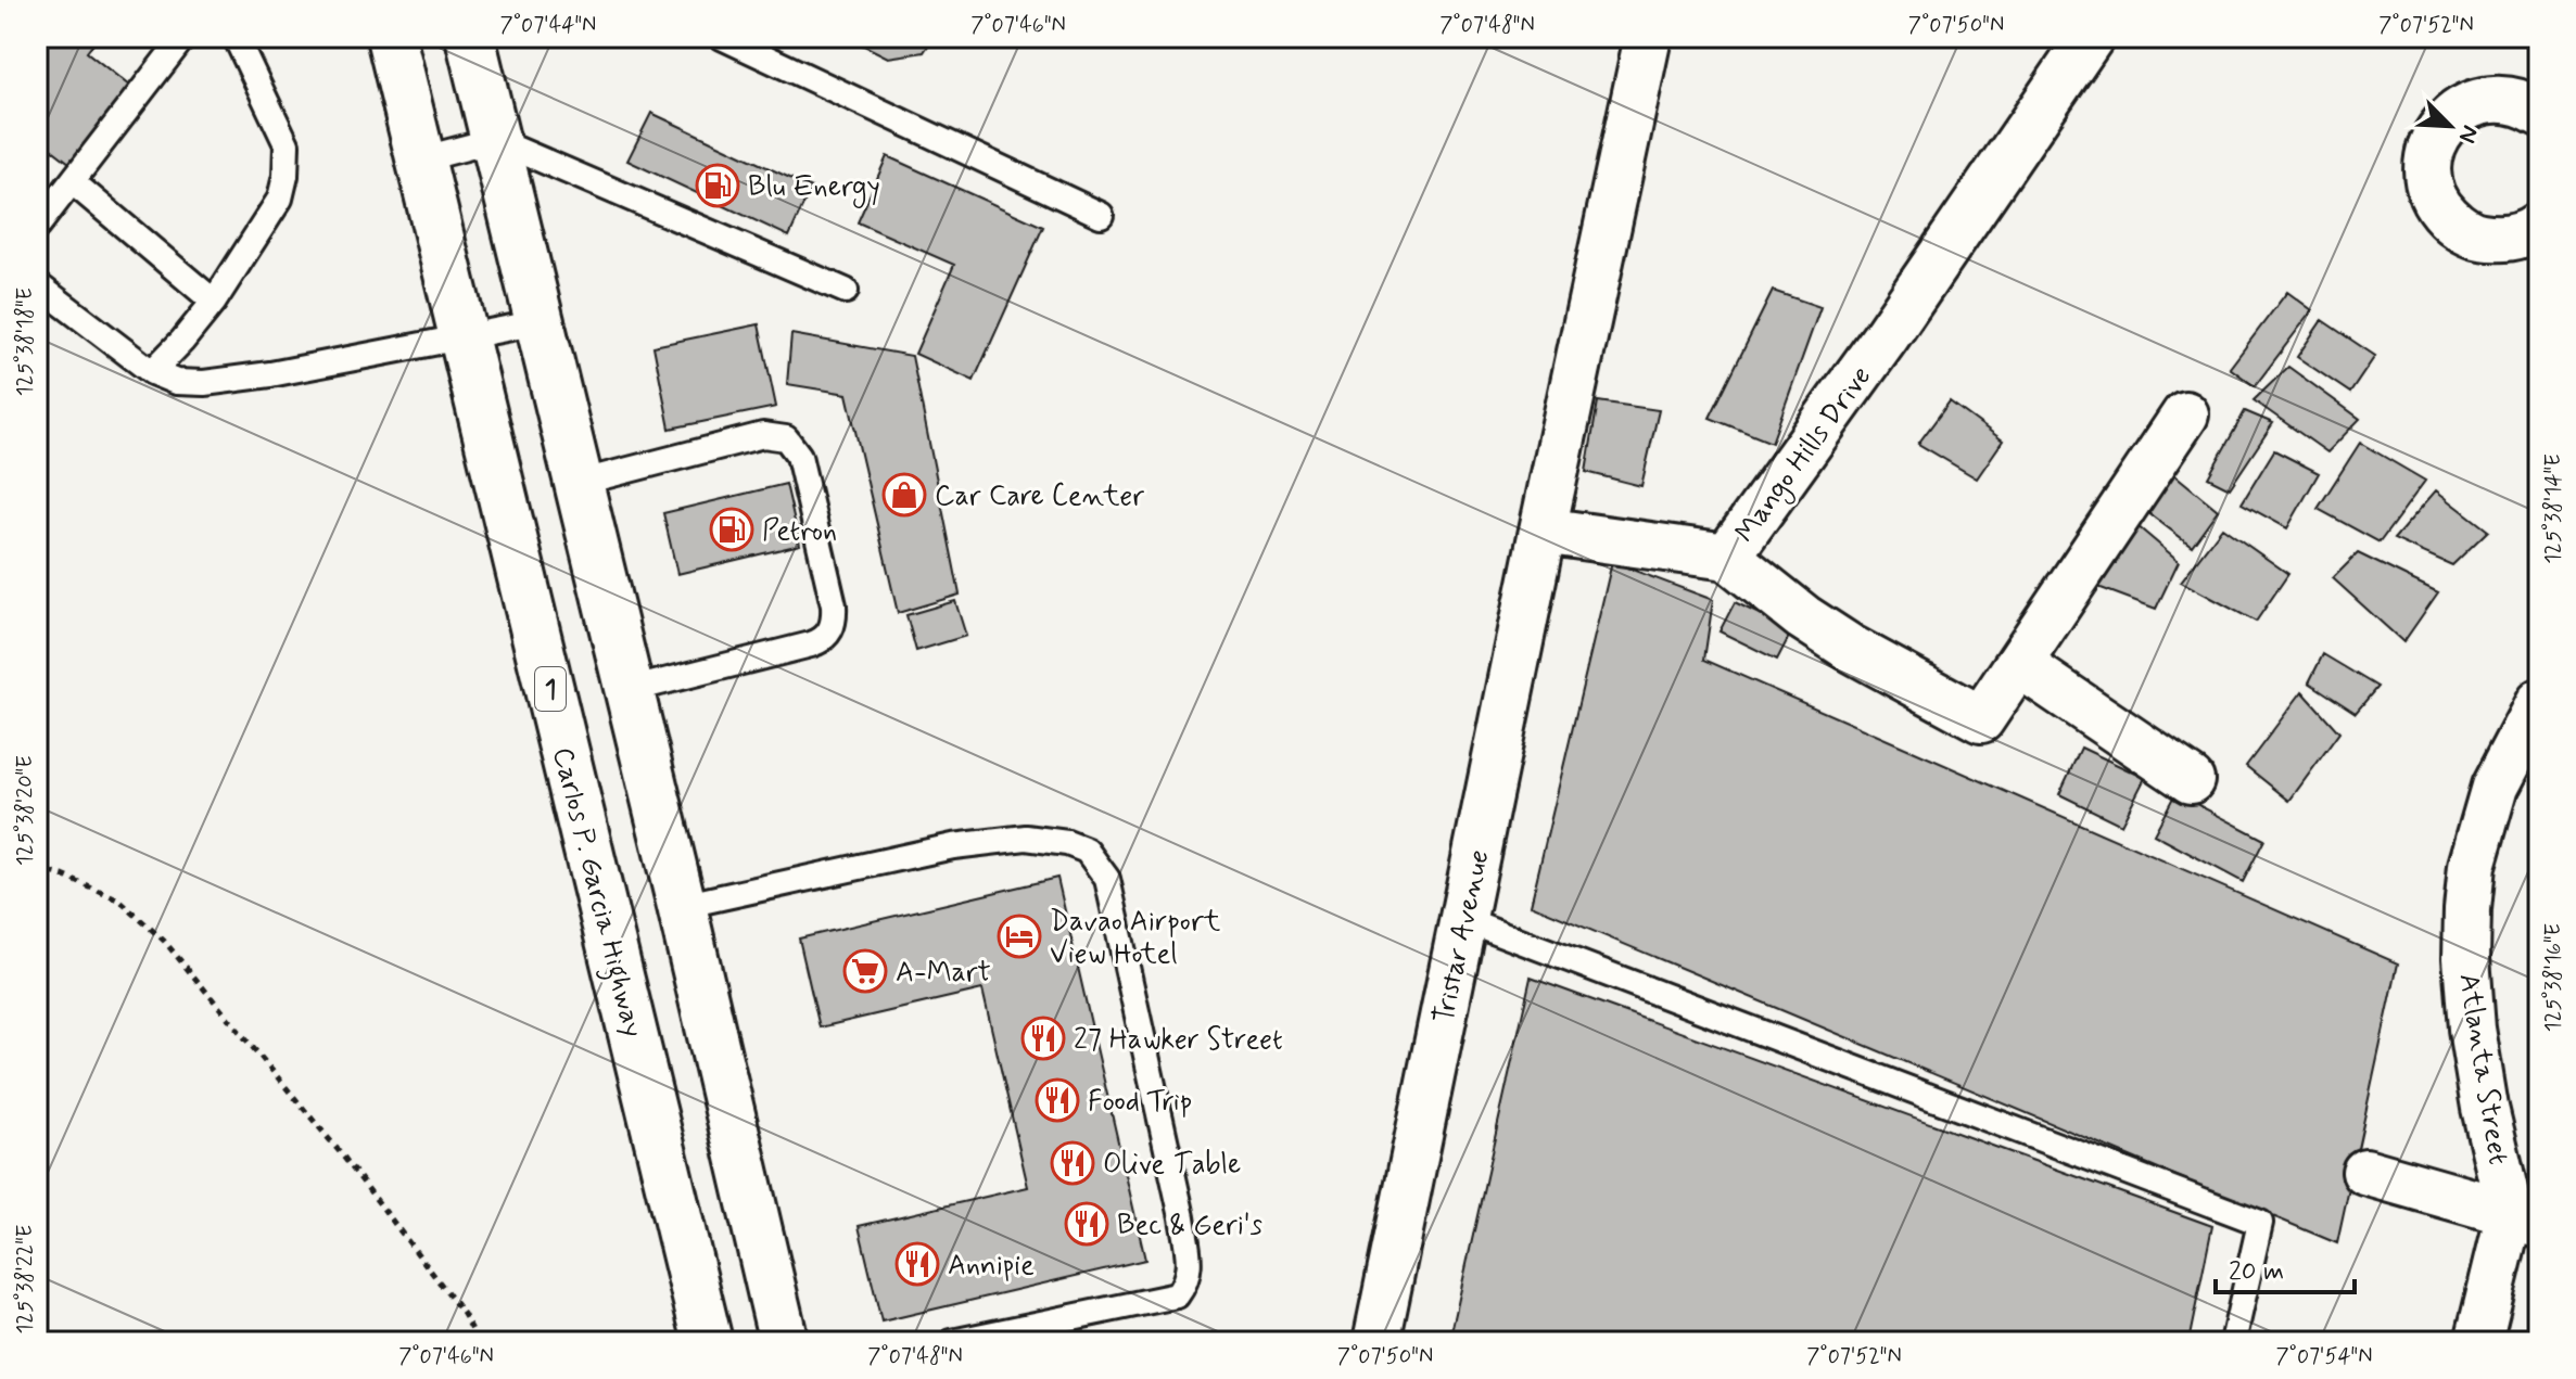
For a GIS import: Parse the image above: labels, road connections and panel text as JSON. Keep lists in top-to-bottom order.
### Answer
{
  "streets": {
    "highway": ["1", "Carlos P. Garcia Highway"],
    "street": ["Mango Hills Drive", "Tristar Avenue", "Atlanta Street"]
  },
  "crossings": [
    ["Mango Hills Drive", "Tristar Avenue"]
  ],
  "places": {
    "fuel station": ["Blu Energy", "Petron"],
    "shop": ["Car Care Center"],
    "hotel": ["Davao Airport View Hotel"],
    "supermarket": ["A-Mart"],
    "restaurant": [
      "27 Hawker Street",
      "Food Trip",
      "Olive Table",
      "Bec & Geri's",
      "Annipie"
    ]
  },
  "scale_bar": "20 m",
  "north": "bottom right",
  "coordinates": [
    "7°07'44\"N",
    "7°07'46\"N",
    "7°07'48\"N",
    "7°07'50\"N",
    "7°07'52\"N",
    "125°38'18\"E",
    "125°38'14\"E",
    "125°38'20\"E",
    "125°38'16\"E",
    "125°38'22\"E",
    "7°07'54\"N"
  ]
}
